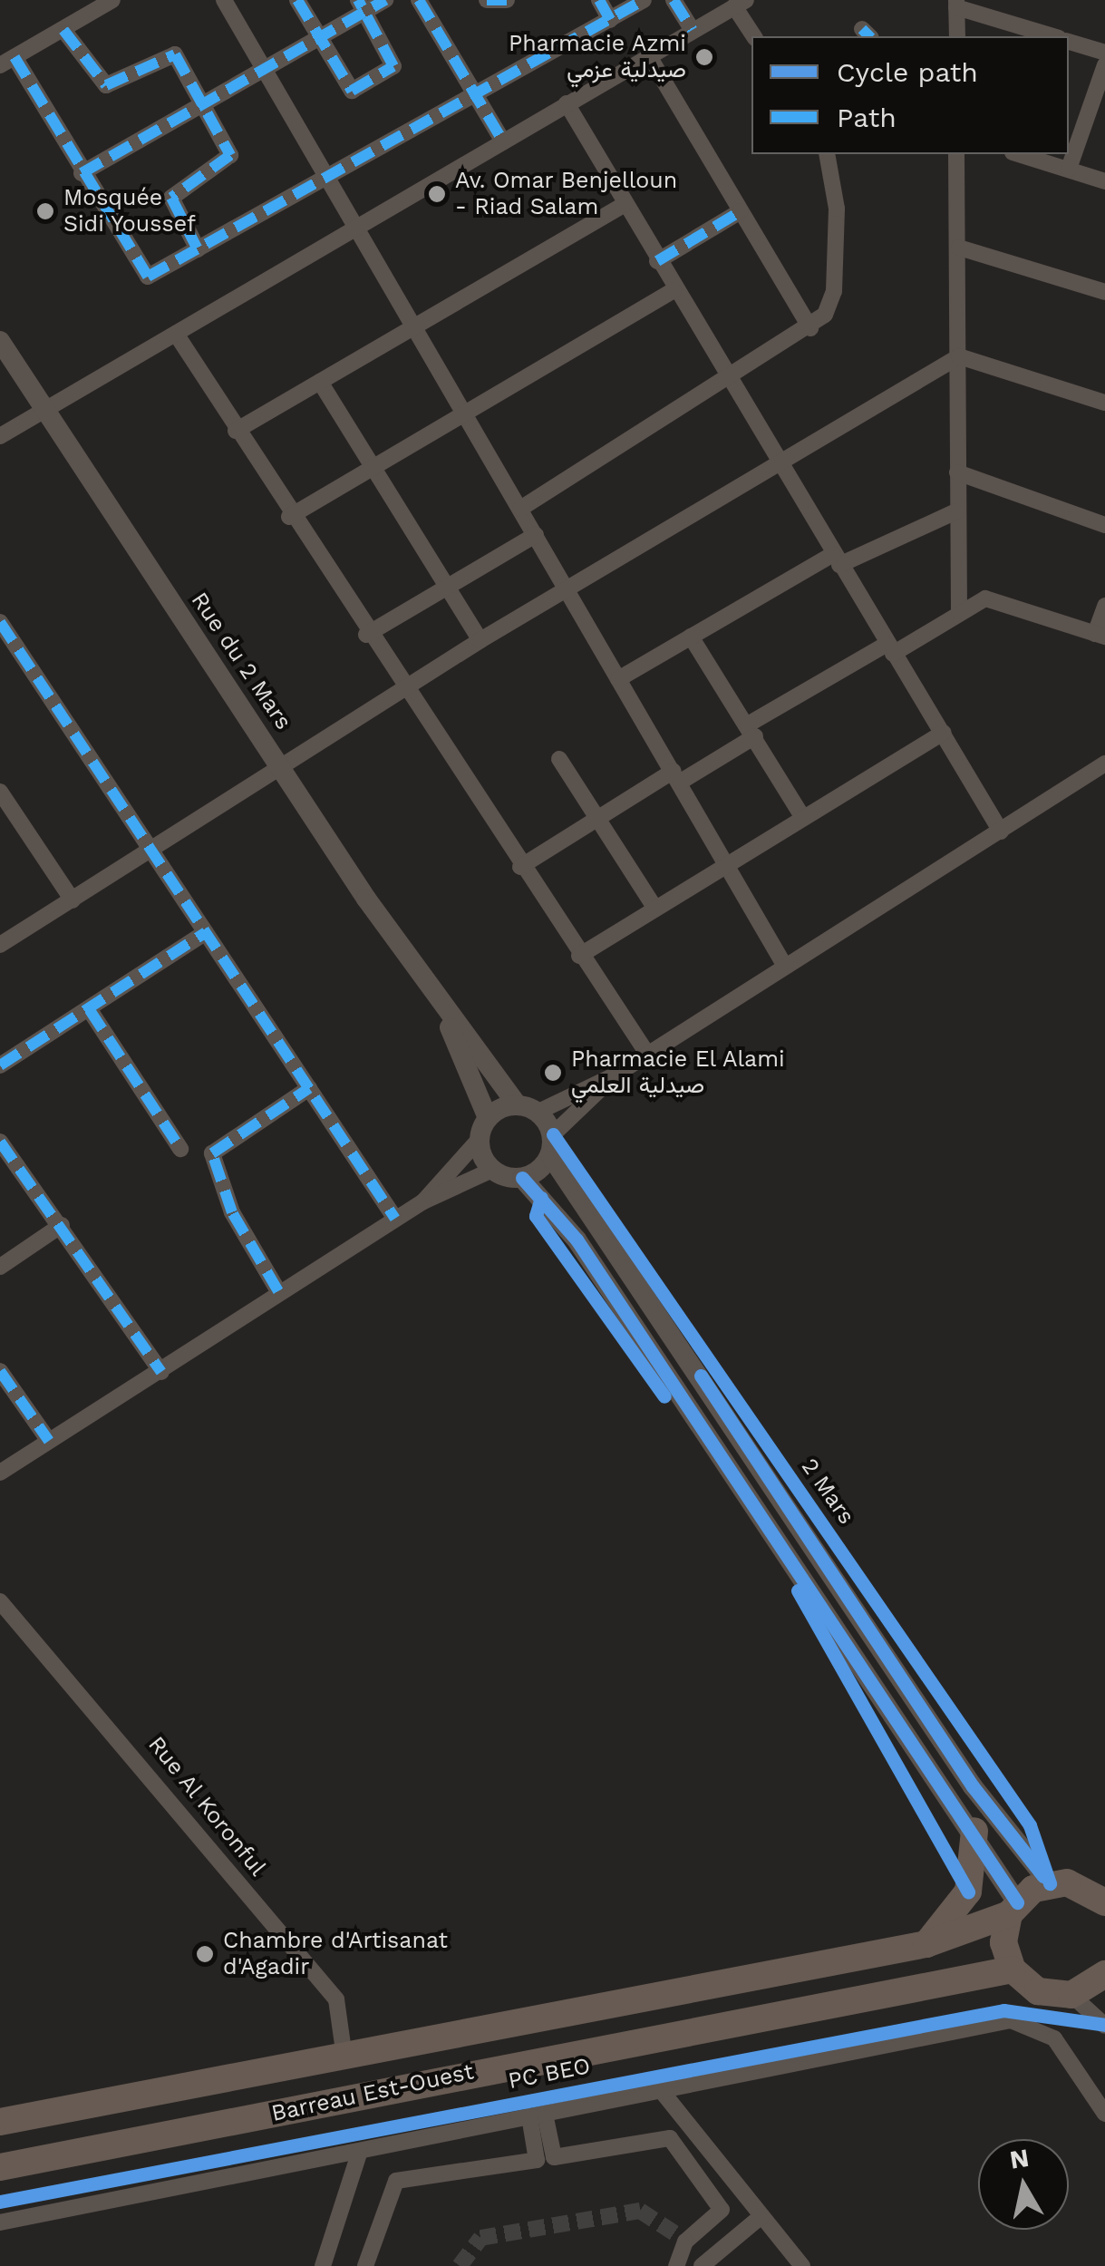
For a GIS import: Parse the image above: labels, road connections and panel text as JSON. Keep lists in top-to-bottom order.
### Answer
{
  "streets": {
    "main road": ["Barreau Est-Ouest"],
    "street": ["Rue du 2 Mars", "Rue Al Koronful"],
    "cycle path": ["2 Mars", "PC BEO"]
  },
  "crossings": [
    ["Rue Al Koronful", "Barreau Est-Ouest"]
  ],
  "places": [
    "Pharmacie Azmi صيدلية عزمي",
    "Av. Omar Benjelloun - Riad Salam",
    "Mosquée Sidi Youssef",
    "Pharmacie El Alami صيدلية العلمي",
    "Chambre d'Artisanat d'Agadir"
  ],
  "legend": ["Cycle path", "Path"],
  "north": "top"
}
